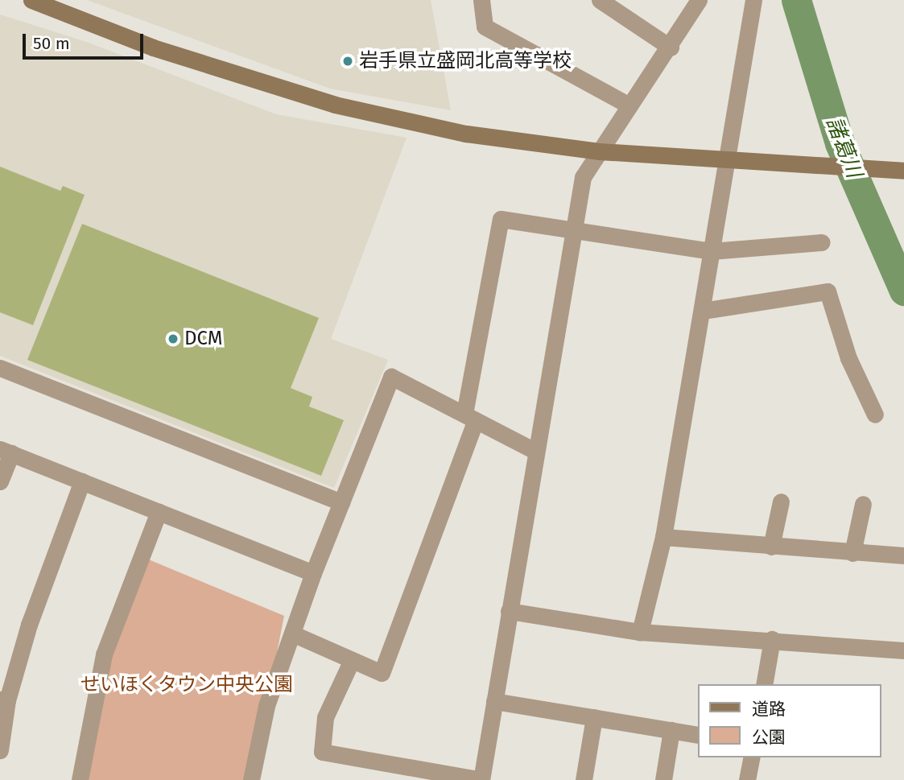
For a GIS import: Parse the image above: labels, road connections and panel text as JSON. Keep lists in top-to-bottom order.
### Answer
{
  "water": ["諸葛川"],
  "parks": ["せいほくタウン中央公園"],
  "places": ["岩手県立盛岡北高等学校", "DCM"],
  "legend": ["道路", "公園"],
  "scale_bar": "50 m"
}
